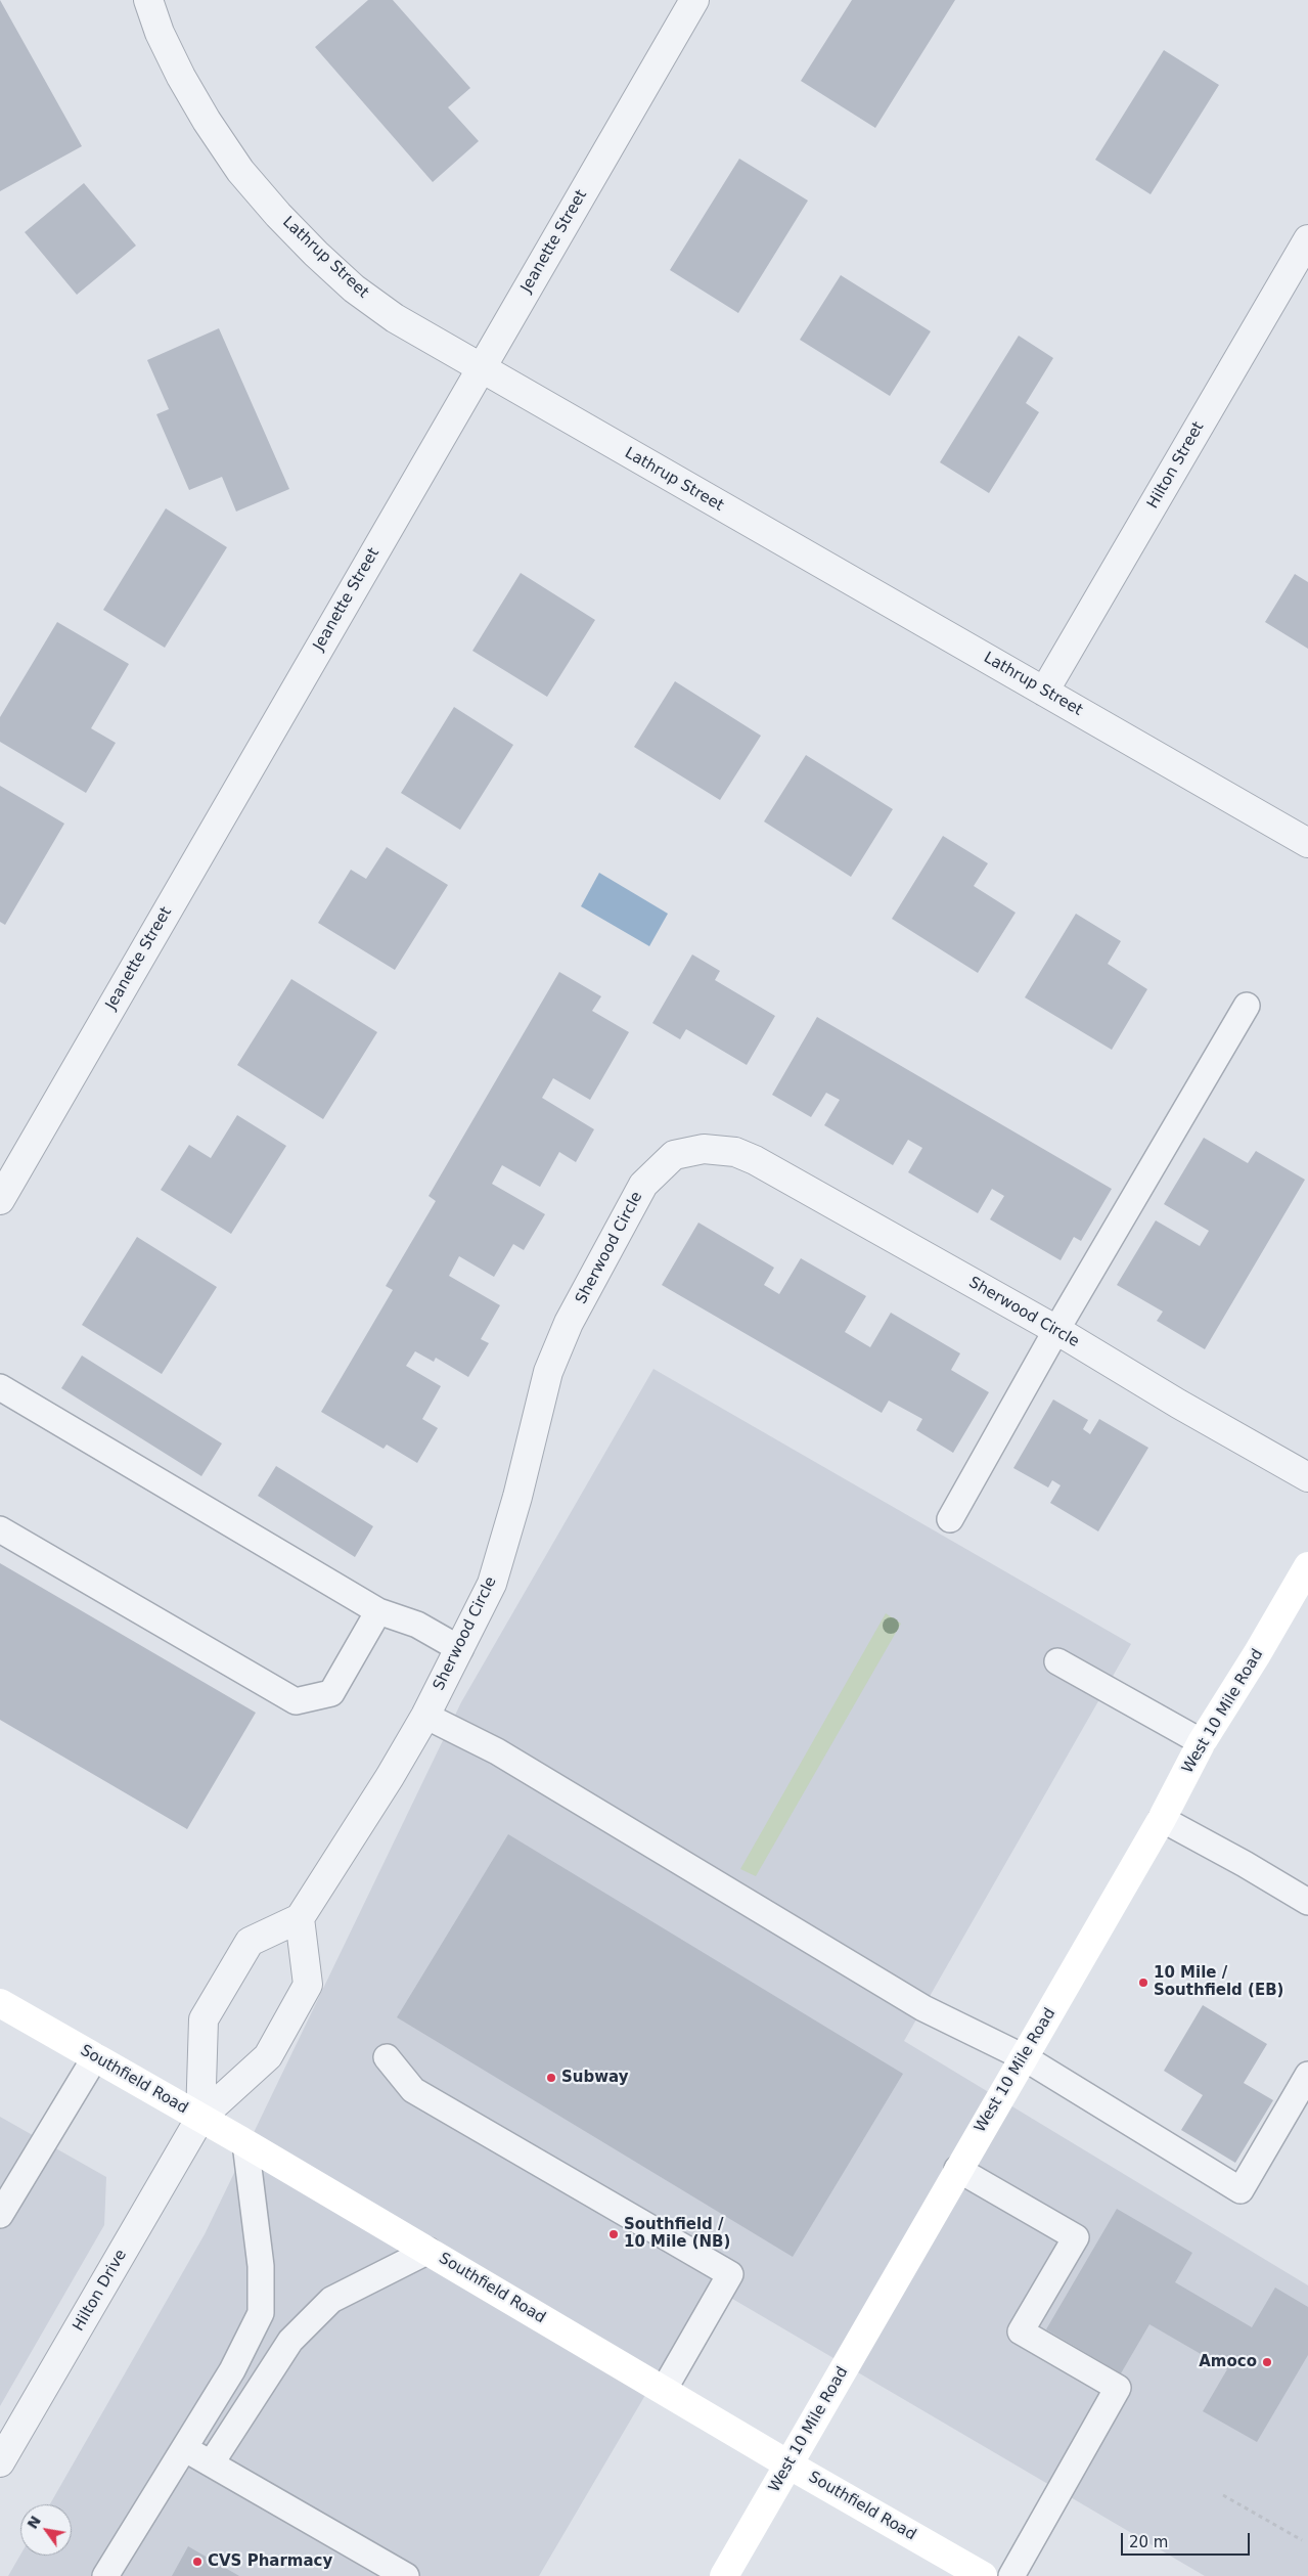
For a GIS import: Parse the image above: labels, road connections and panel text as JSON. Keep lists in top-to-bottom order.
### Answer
{
  "streets": {
    "main road": ["West 10 Mile Road", "Southfield Road"],
    "street": [
      "Jeanette Street",
      "Lathrup Street",
      "Hilton Street",
      "Sherwood Circle",
      "Hilton Drive"
    ]
  },
  "crossings": [
    ["Jeanette Street", "Lathrup Street"],
    ["Lathrup Street", "Hilton Street"],
    ["West 10 Mile Road", "Southfield Road"],
    ["Southfield Road", "Hilton Drive"]
  ],
  "places": [
    "10 Mile / Southfield (EB)",
    "Subway",
    "Southfield / 10 Mile (NB)",
    "Amoco",
    "CVS Pharmacy"
  ],
  "scale_bar": "20 m",
  "north": "top left"
}
